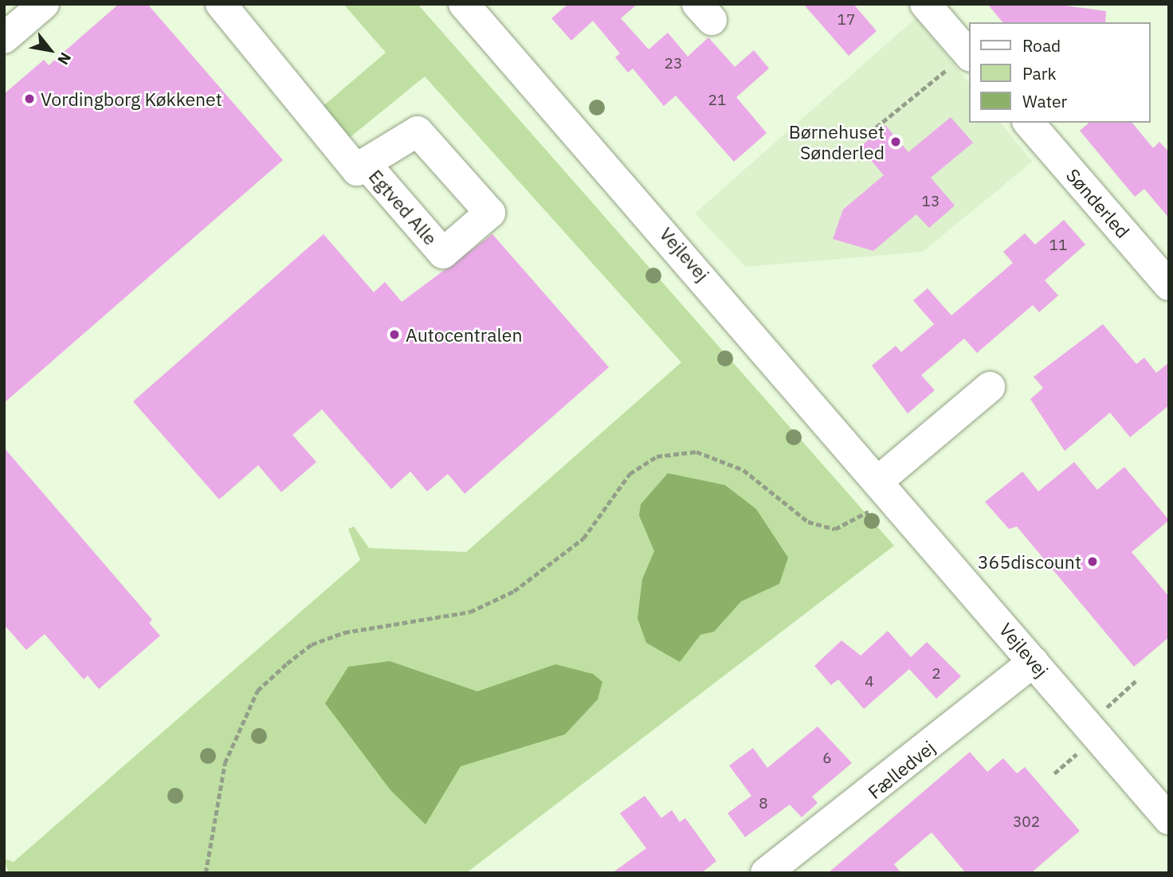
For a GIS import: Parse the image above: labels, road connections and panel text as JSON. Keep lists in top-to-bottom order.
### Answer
{
  "streets": {
    "street": [
      "Sønderled",
      "Egtved Alle",
      "Vejlevej",
      "Fælledvej"
    ]
  },
  "crossings": [
    ["Vejlevej", "Fælledvej"]
  ],
  "places": [
    "Vordingborg Køkkenet",
    "Børnehuset Sønderled",
    "Autocentralen",
    "365discount"
  ],
  "house_numbers": [
    "17",
    "23",
    "21",
    "13",
    "11",
    "2",
    "4",
    "6",
    "8",
    "302"
  ],
  "legend": ["Road", "Park", "Water"],
  "north": "bottom right"
}
